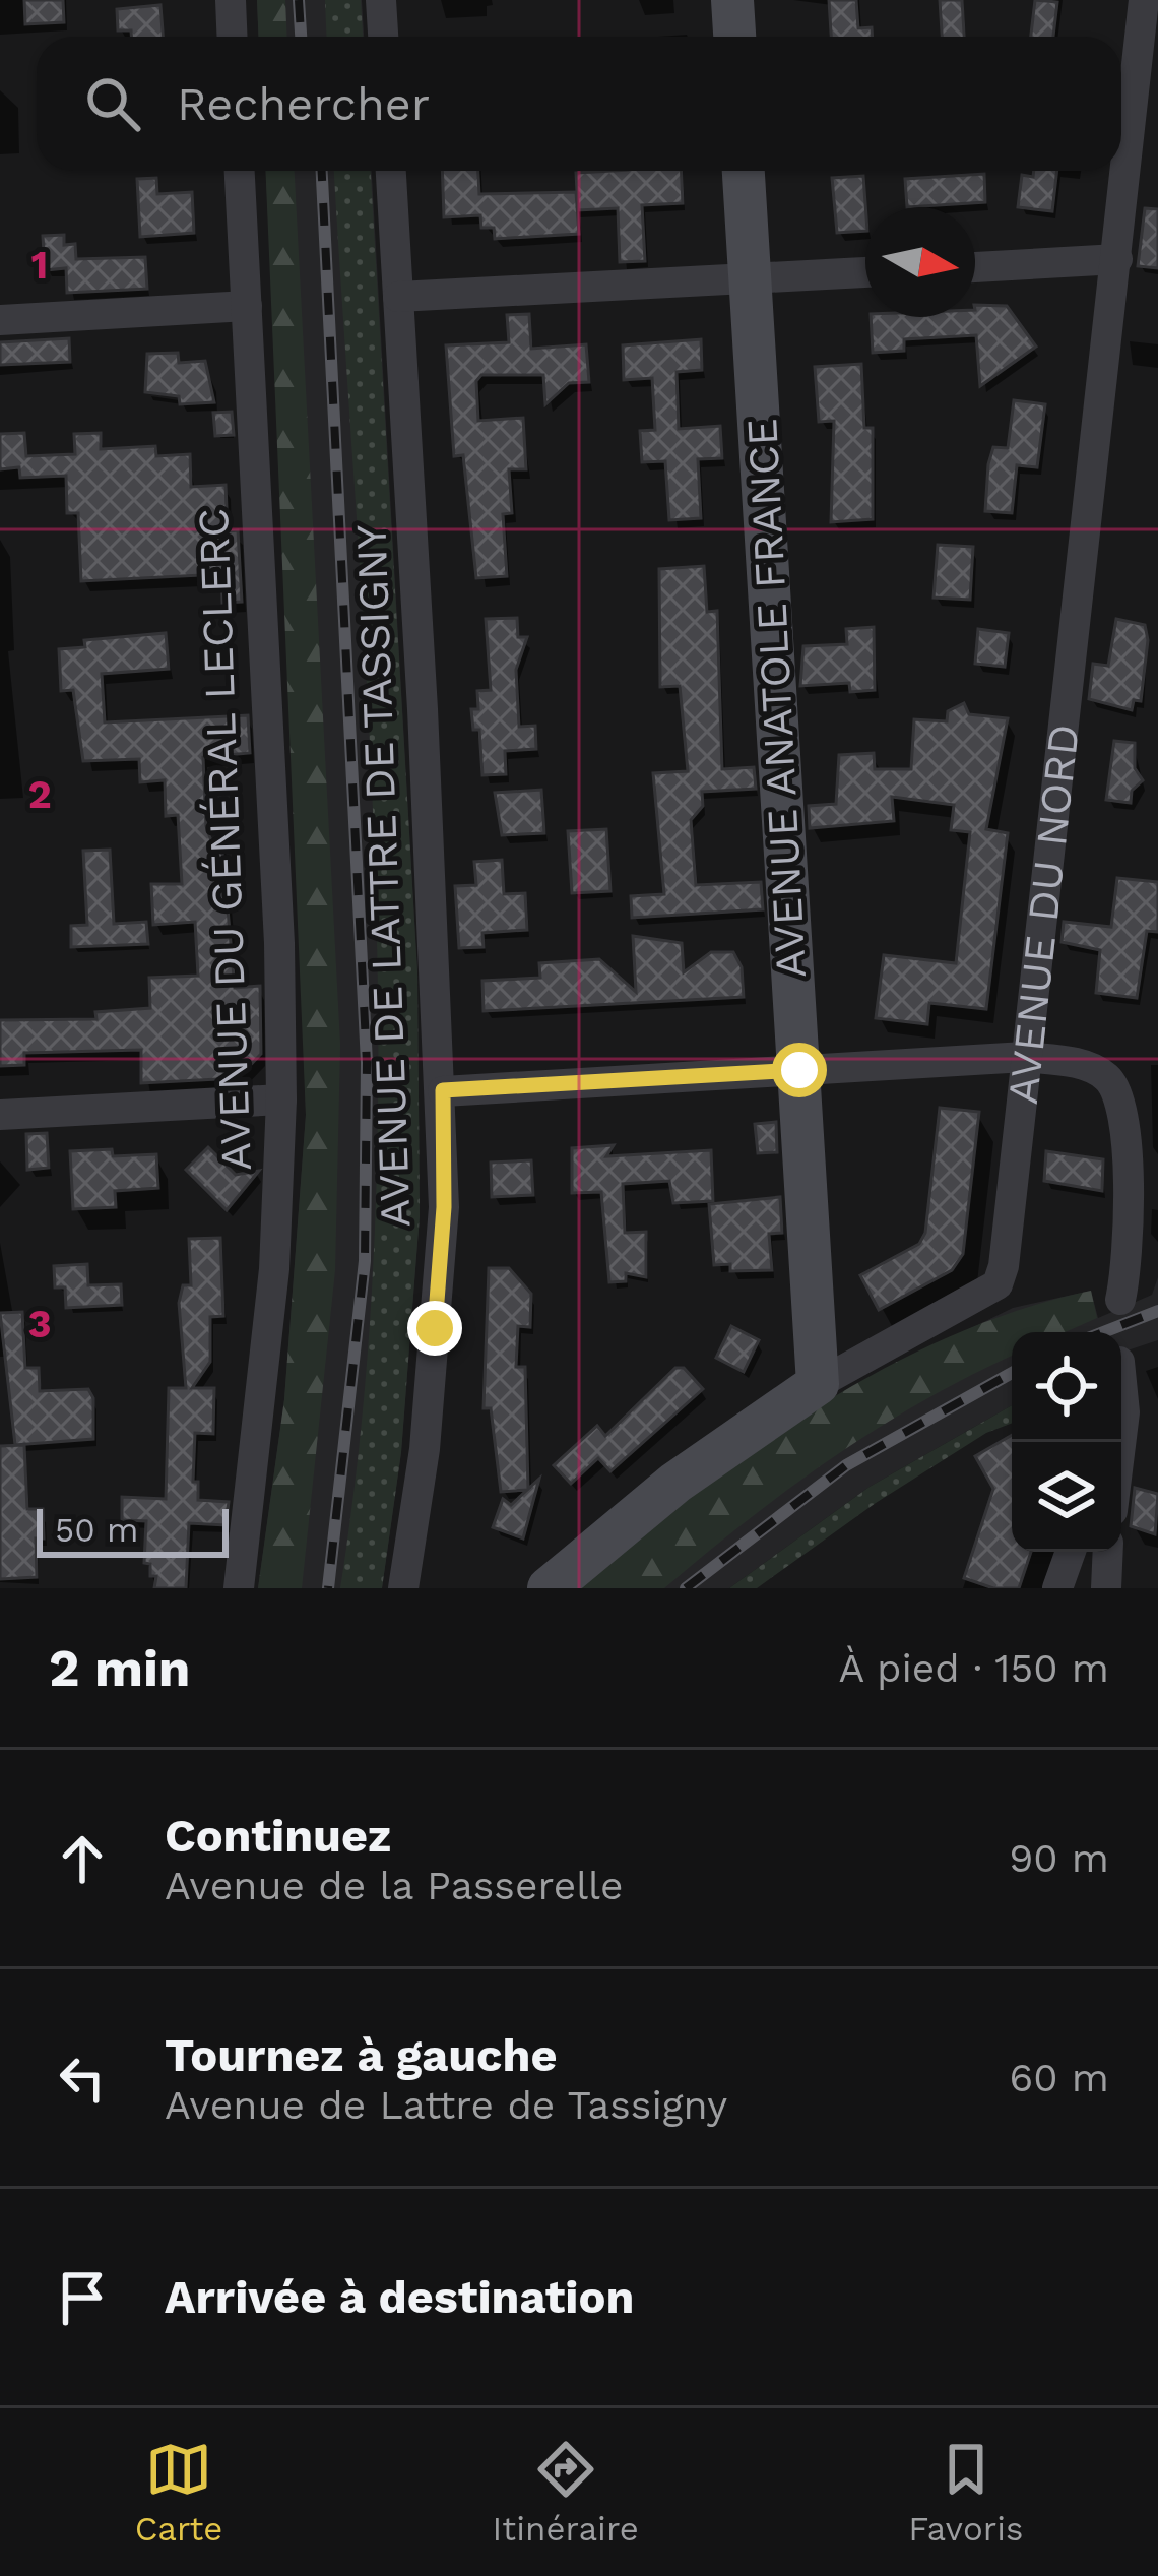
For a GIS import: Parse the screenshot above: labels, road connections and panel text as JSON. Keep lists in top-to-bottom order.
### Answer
{
  "streets": {
    "street": [
      "AVENUE ANATOLE FRANCE",
      "AVENUE DU GÉNÉRAL LECLERC",
      "AVENUE DE LATTRE DE TASSIGNY",
      "AVENUE DU NORD"
    ]
  },
  "crossings": [
    ["AVENUE ANATOLE FRANCE", "AVENUE DU NORD"]
  ],
  "scale_bar": "50 m",
  "north": "right",
  "page": {
    "search": "Rechercher",
    "scale": "50 m",
    "heading": ["2 min", "À pied · 150 m"],
    "list": [
      ["Continuez", "Avenue de la Passerelle", "90 m"],
      ["Tournez à gauche", "Avenue de Lattre de Tassigny", "60 m"],
      "Arrivée à destination"
    ],
    "nav": ["Carte", "Itinéraire", "Favoris"]
  },
  "grid": {
    "rows": ["1", "2", "3"]
  }
}
